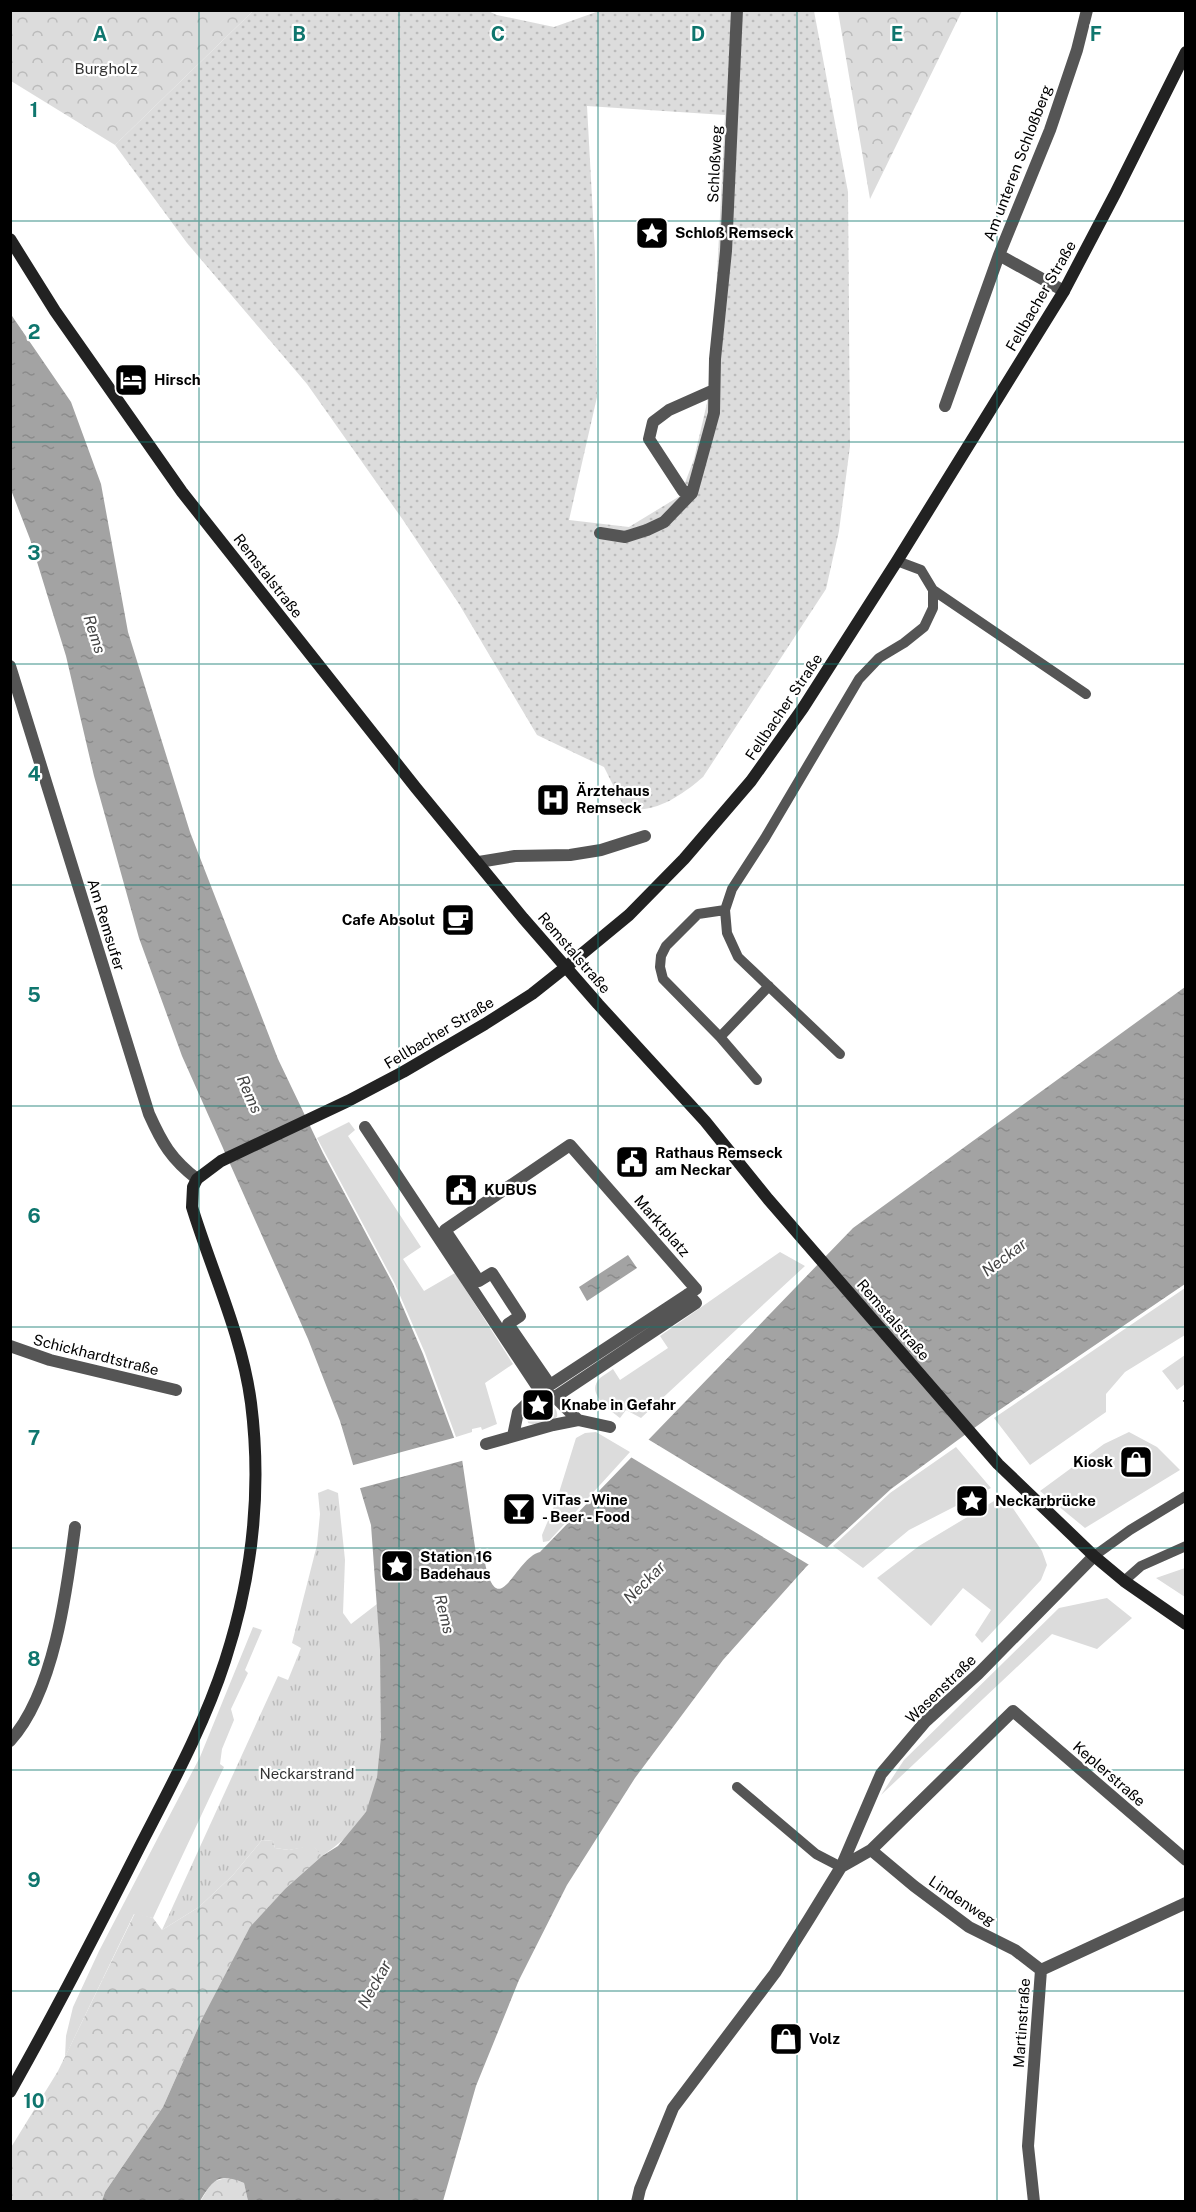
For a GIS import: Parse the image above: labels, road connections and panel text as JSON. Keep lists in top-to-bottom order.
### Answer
{
  "streets": {
    "main road": ["Fellbacher Straße", "Remstalstraße"],
    "street": [
      "Am unteren Schloßberg",
      "Schloßweg",
      "Am Remsufer",
      "Marktplatz",
      "Schickhardtstraße",
      "Wasenstraße",
      "Keplerstraße",
      "Lindenweg",
      "Martinstraße"
    ]
  },
  "crossings": [
    ["Am unteren Schloßberg", "Fellbacher Straße"],
    ["Fellbacher Straße", "Remstalstraße"],
    ["Fellbacher Straße", "Am Remsufer"],
    ["Remstalstraße", "Wasenstraße"],
    ["Wasenstraße", "Keplerstraße"],
    ["Wasenstraße", "Lindenweg"],
    ["Lindenweg", "Martinstraße"]
  ],
  "water": ["Rems", "Neckar"],
  "parks": ["Burgholz", "Neckarstrand"],
  "places": {
    "place": [
      "Schloß Remseck",
      "Knabe in Gefahr",
      "Neckarbrücke",
      "Station 16 Badehaus"
    ],
    "hotel": ["Hirsch"],
    "hospital": ["Ärztehaus Remseck"],
    "cafe": ["Cafe Absolut"],
    "public building": ["Rathaus Remseck am Neckar", "KUBUS"],
    "shop": ["Kiosk", "Volz"],
    "bar": ["ViTas - Wine - Beer - Food"]
  },
  "grid": {
    "columns": [
      "A",
      "B",
      "C",
      "D",
      "E",
      "F"
    ],
    "rows": [
      "1",
      "2",
      "3",
      "4",
      "5",
      "6",
      "7",
      "8",
      "9",
      "10"
    ]
  }
}
